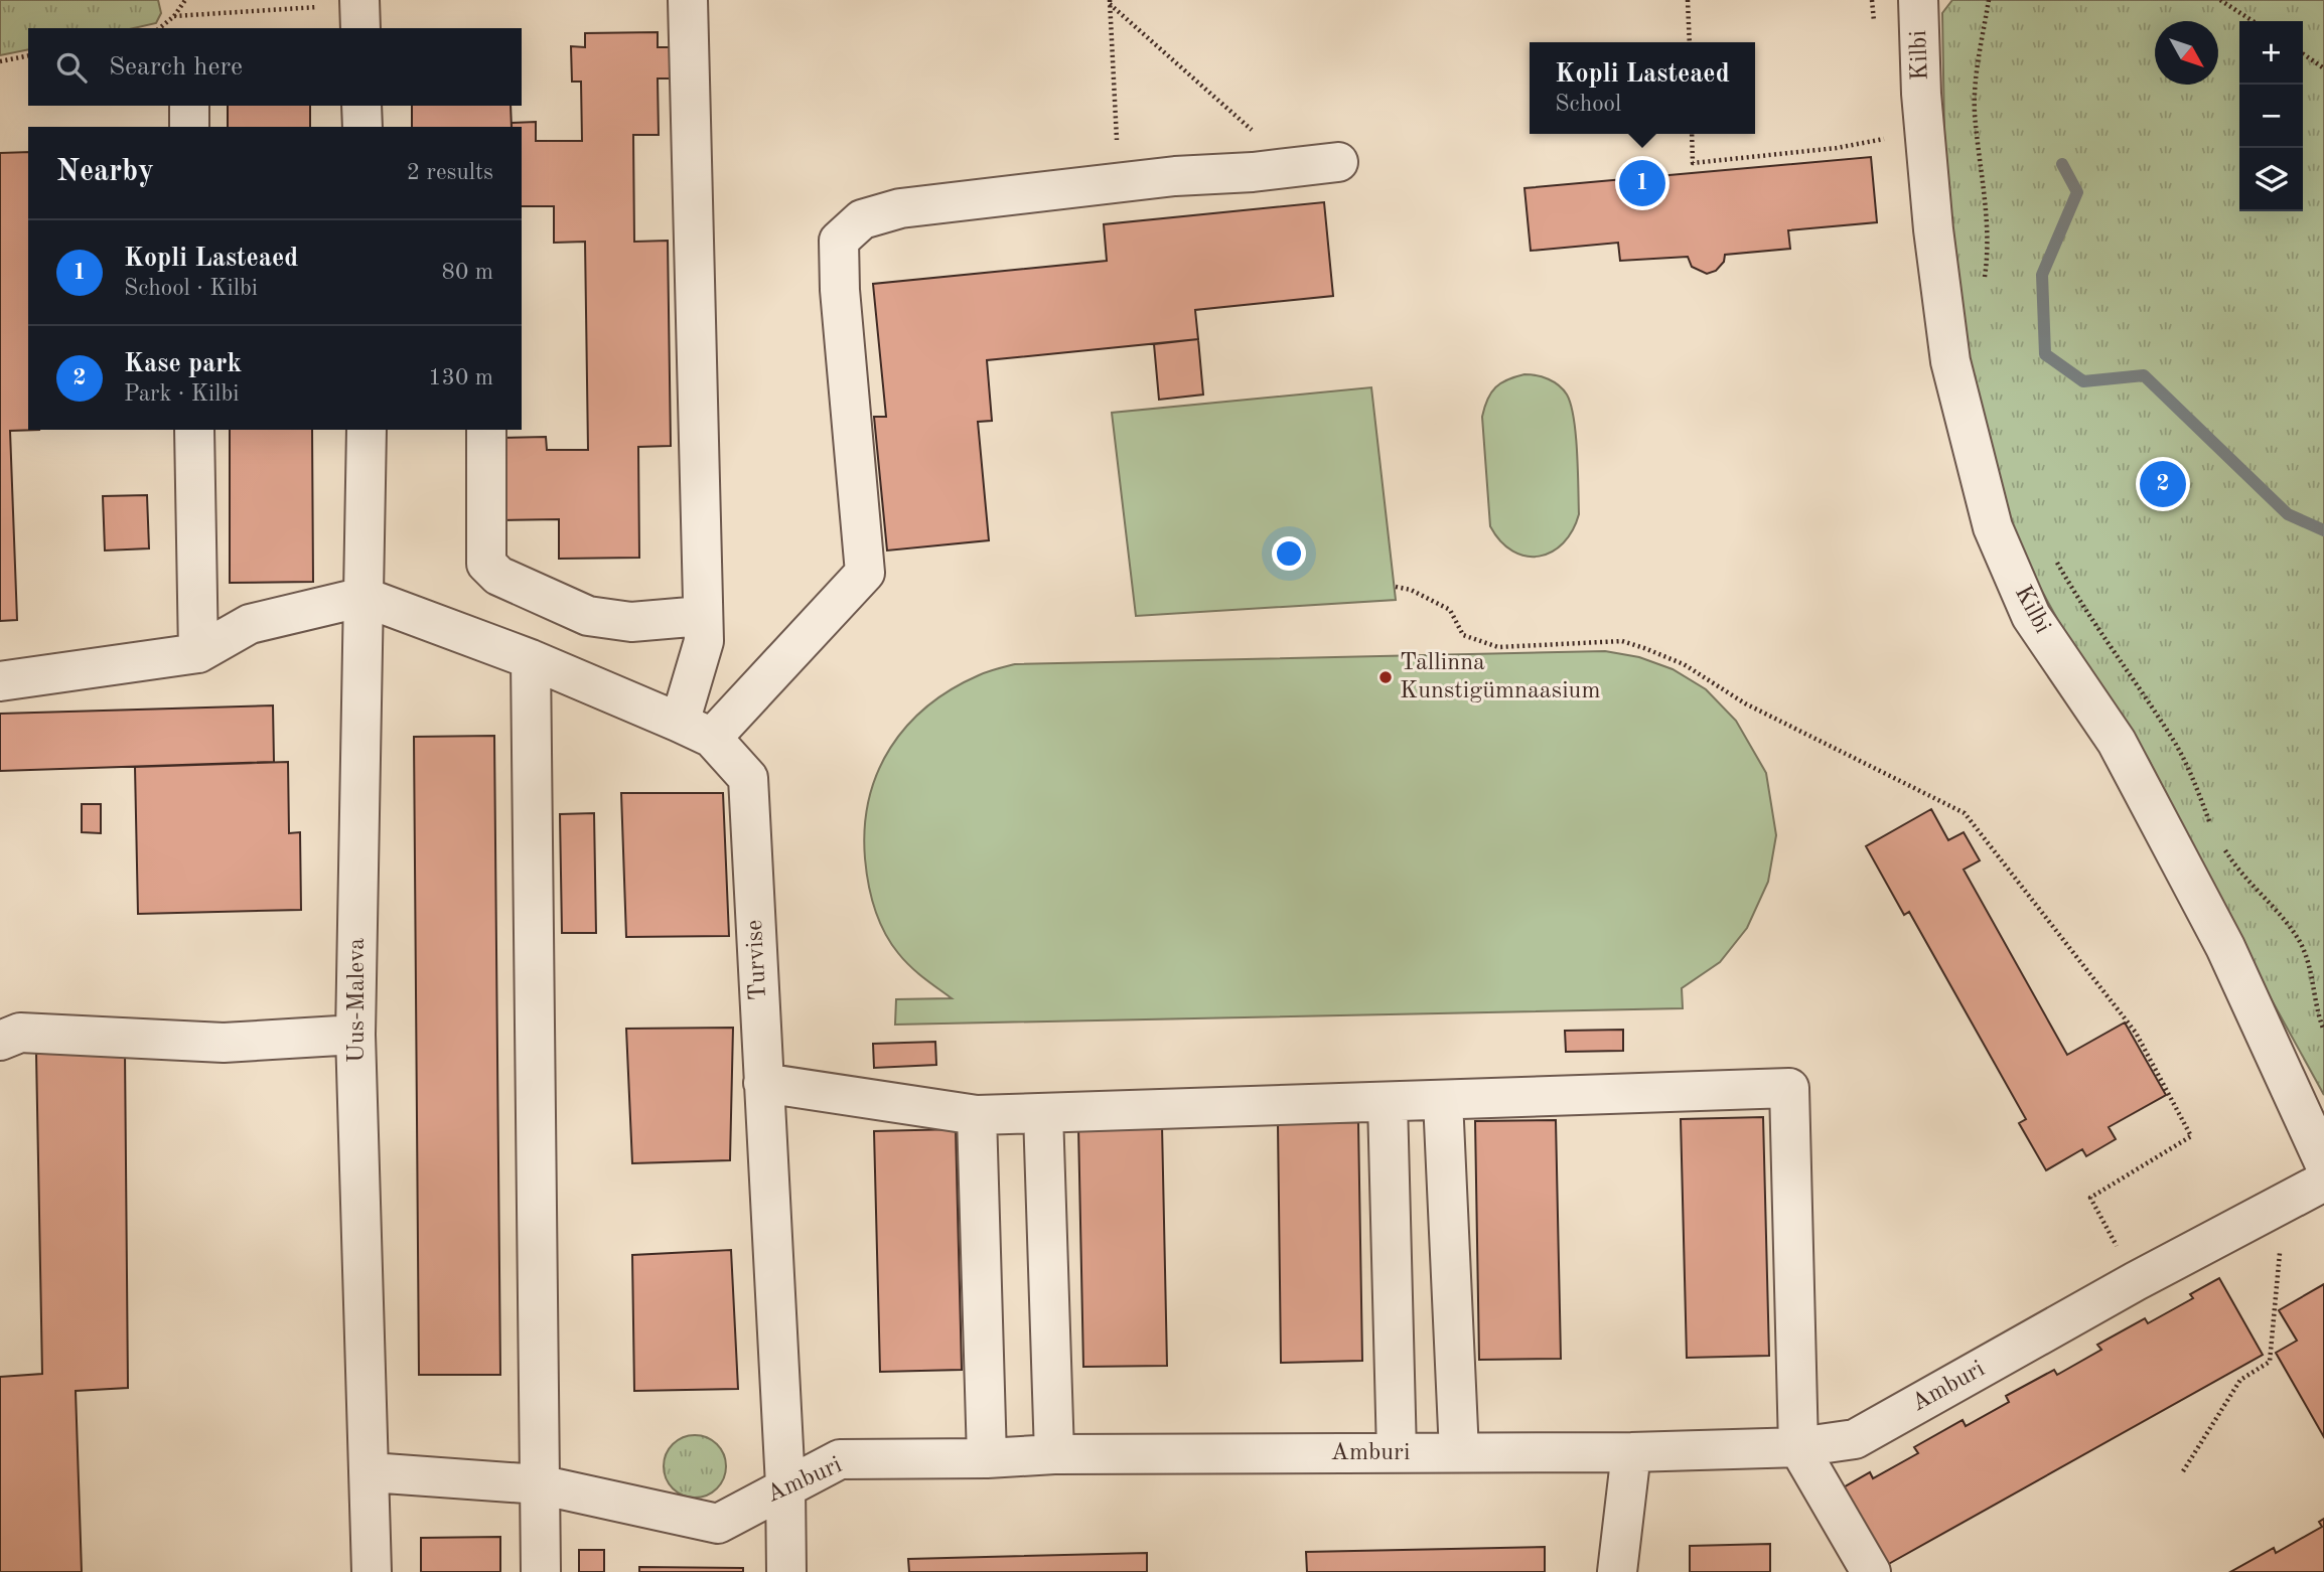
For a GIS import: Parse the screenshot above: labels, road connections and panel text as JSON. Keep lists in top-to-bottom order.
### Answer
{
  "streets": {
    "street": [
      "Kilbi",
      "Turvise",
      "Uus-Maleva",
      "Amburi"
    ]
  },
  "crossings": [
    ["Turvise", "Uus-Maleva"],
    ["Turvise", "Amburi"],
    ["Uus-Maleva", "Amburi"]
  ],
  "places": ["Tallinna Kunstigümnaasium"],
  "north": "bottom right",
  "page": {
    "map_buttons": ["+", "−"],
    "search": "Search here",
    "popup": ["Kopli Lasteaed", "School"],
    "heading": ["Nearby", "2 results"],
    "pins": ["1", "2"],
    "list": [
      {
        "mark": "1",
        "name": "Kopli Lasteaed",
        "note": "School · Kilbi",
        "value": "80 m"
      },
      {
        "mark": "2",
        "name": "Kase park",
        "note": "Park · Kilbi",
        "value": "130 m"
      }
    ]
  }
}
